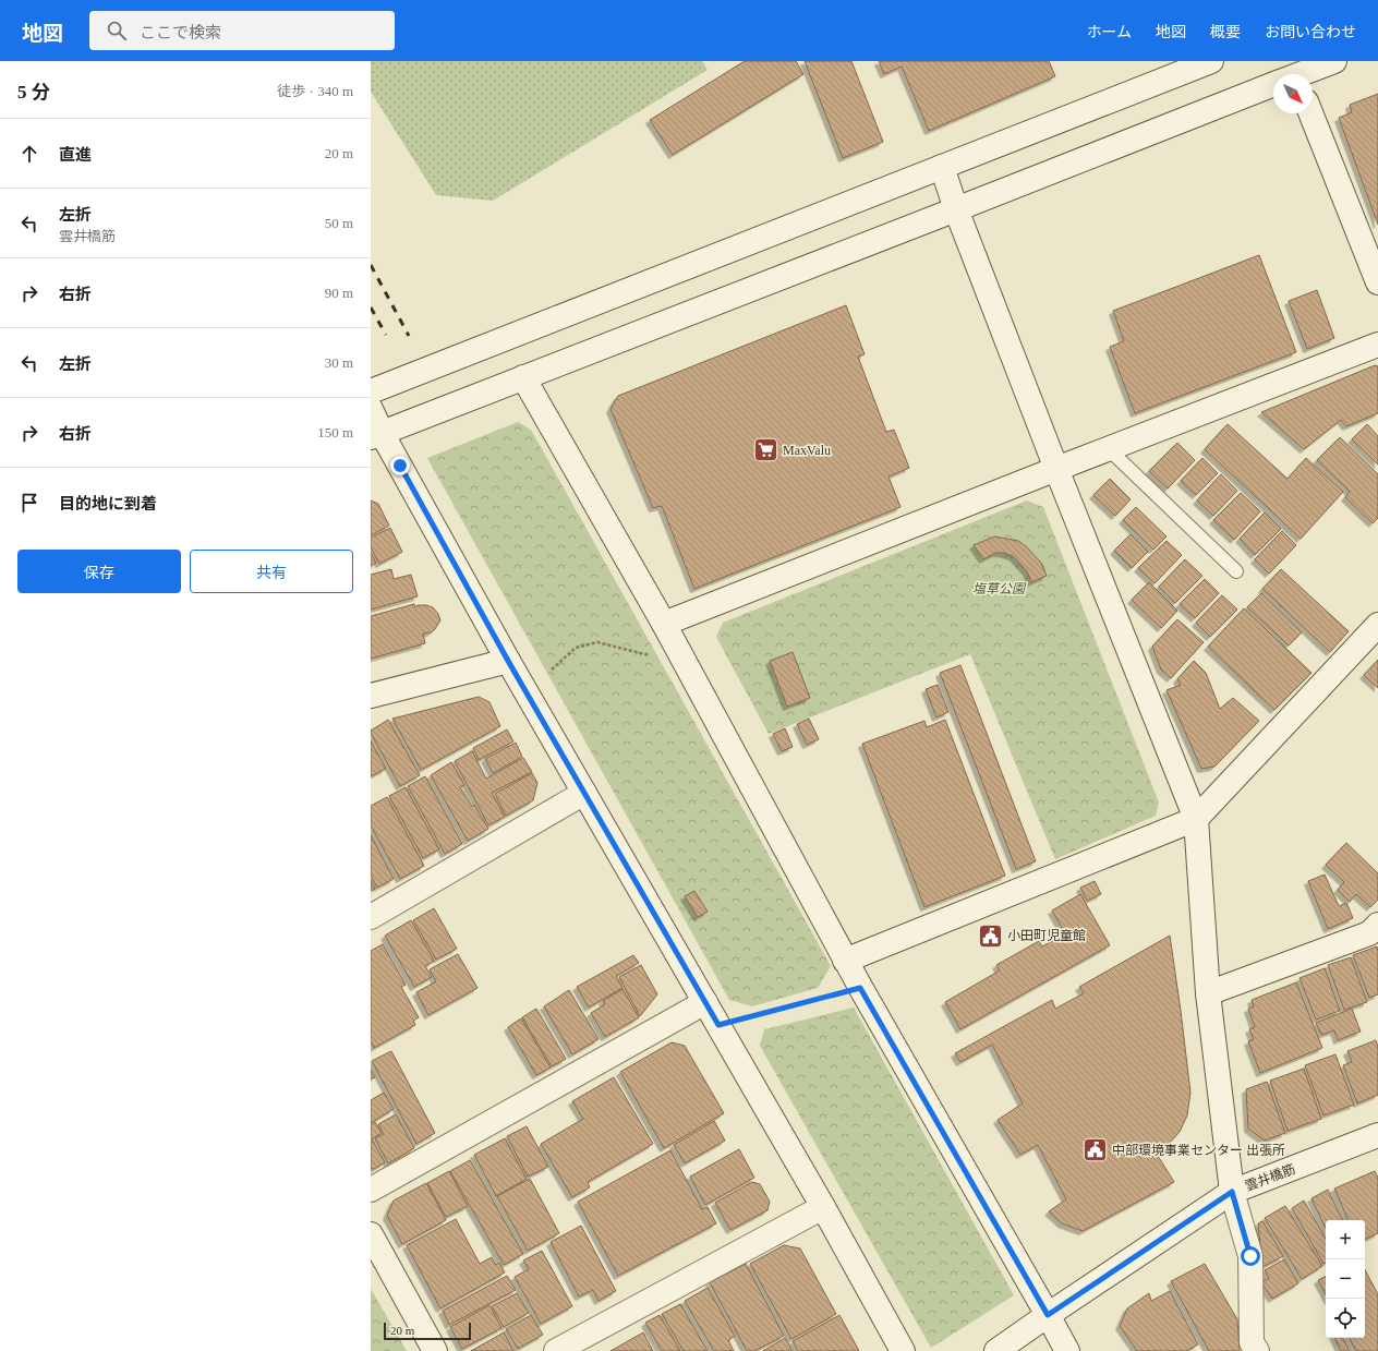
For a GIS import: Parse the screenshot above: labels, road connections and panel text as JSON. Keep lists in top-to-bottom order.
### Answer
{
  "streets": {
    "street": ["雲井橋筋"]
  },
  "parks": ["塩草公園"],
  "places": {
    "supermarket": ["MaxValu"],
    "public building": ["小田町児童館", "中部環境事業センター 出張所"]
  },
  "scale_bar": "20 m",
  "north": "bottom right",
  "page": {
    "header": "地図",
    "search": "ここで検索",
    "nav": [
      "ホーム",
      "地図",
      "概要",
      "お問い合わせ"
    ],
    "heading": ["5 分", "徒歩 · 340 m"],
    "list": [
      ["直進", "20 m"],
      ["左折", "雲井橋筋", "50 m"],
      ["右折", "90 m"],
      ["左折", "30 m"],
      ["右折", "150 m"],
      "目的地に到着"
    ],
    "buttons": ["保存", "共有"],
    "map_buttons": ["+", "−"],
    "scale": "20 m"
  }
}
